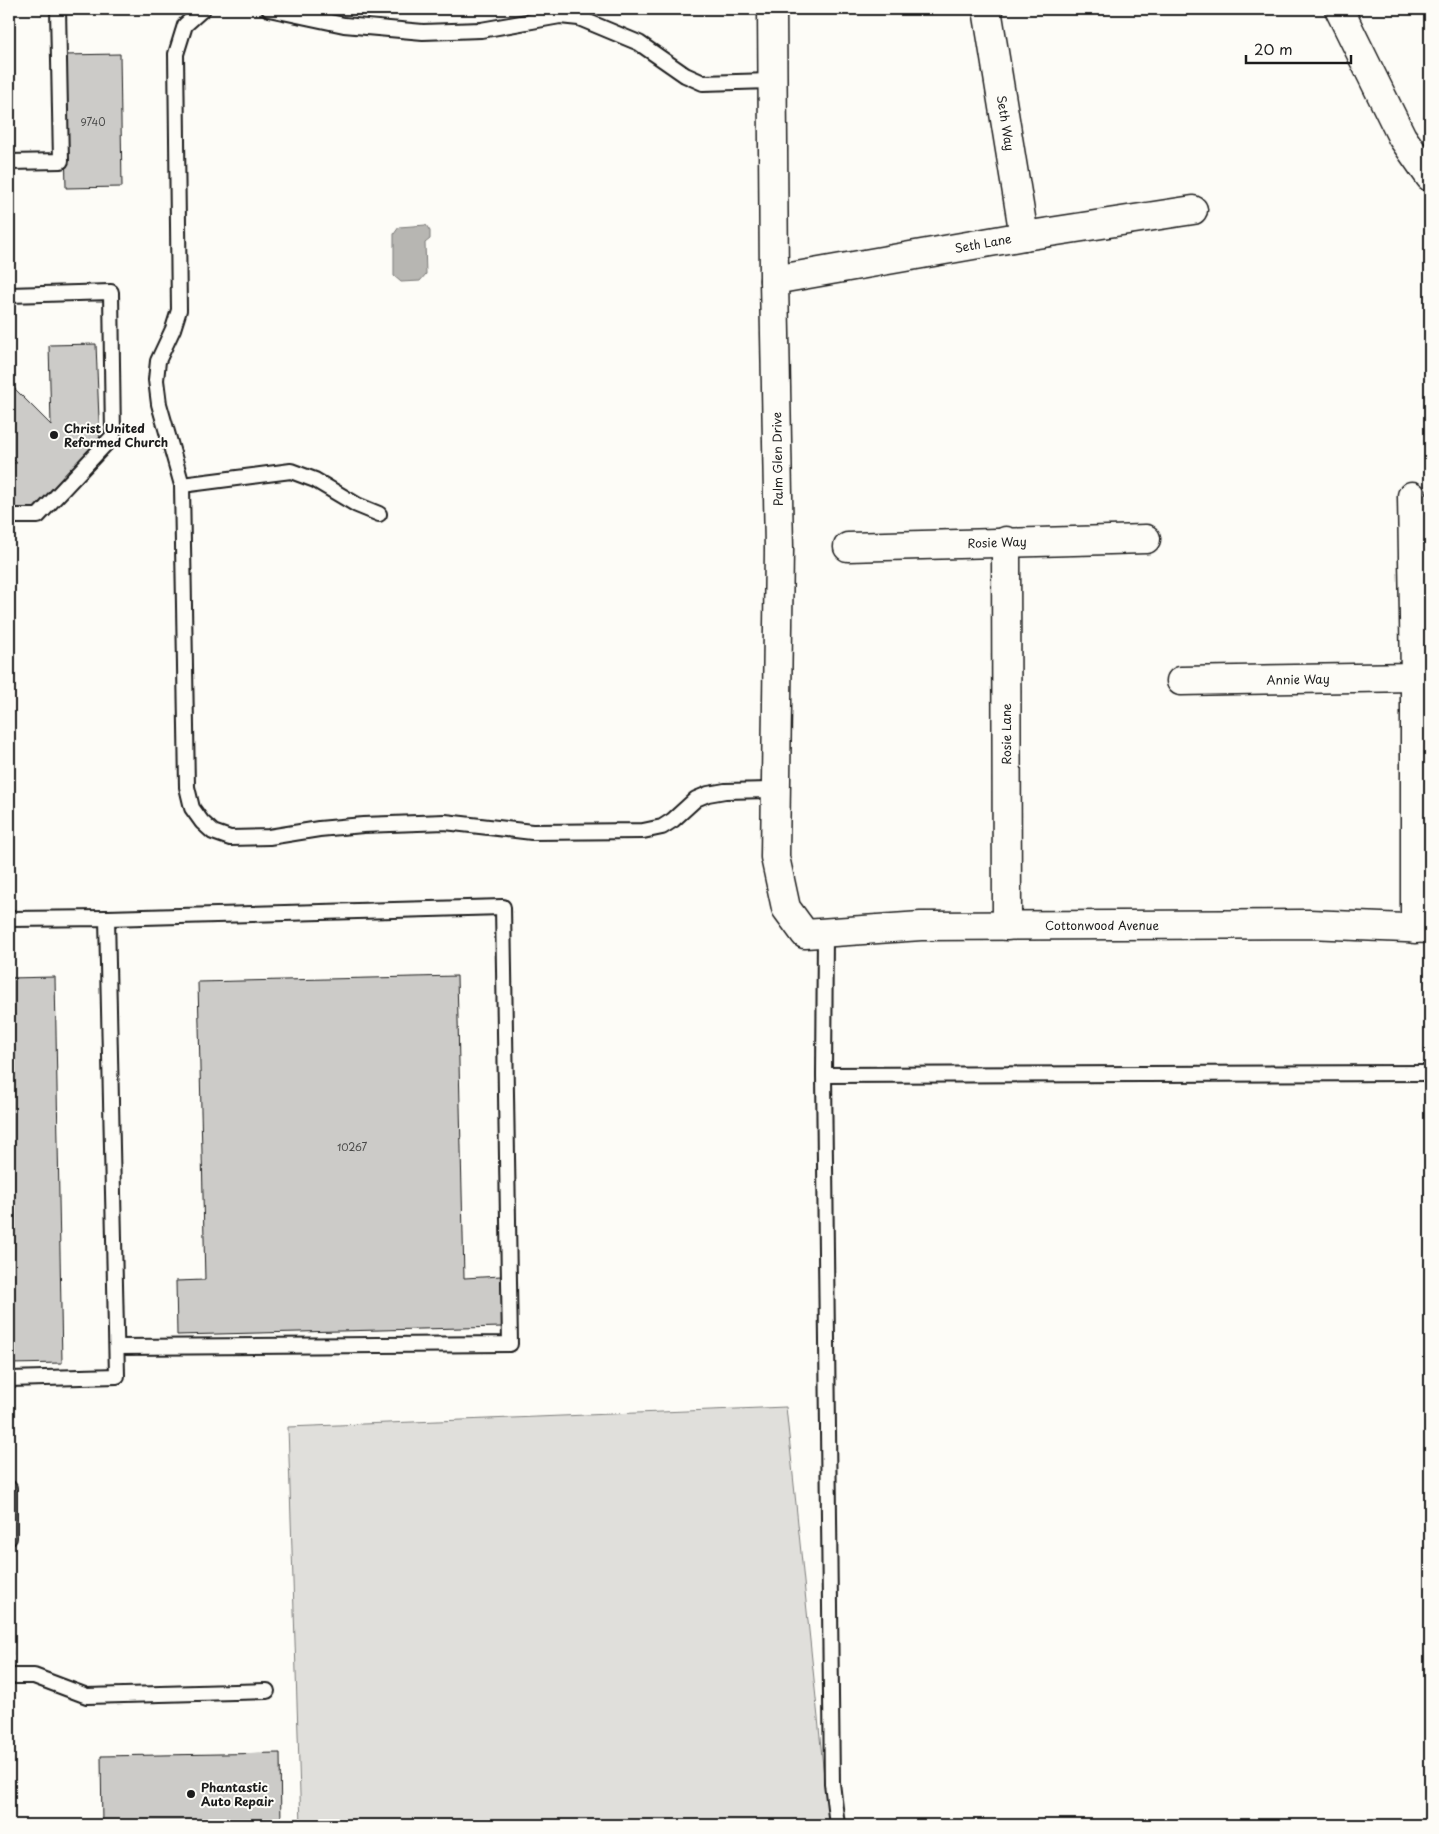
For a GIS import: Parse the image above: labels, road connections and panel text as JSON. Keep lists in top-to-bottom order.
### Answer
{
  "streets": {
    "street": [
      "Seth Way",
      "Seth Lane",
      "Palm Glen Drive",
      "Rosie Way",
      "Annie Way",
      "Rosie Lane",
      "Cottonwood Avenue"
    ]
  },
  "crossings": [
    ["Seth Way", "Seth Lane"],
    ["Seth Lane", "Palm Glen Drive"],
    ["Palm Glen Drive", "Cottonwood Avenue"],
    ["Rosie Way", "Rosie Lane"],
    ["Rosie Lane", "Cottonwood Avenue"]
  ],
  "places": ["Christ United Reformed Church", "Phantastic Auto Repair"],
  "house_numbers": ["9740", "10267"],
  "scale_bar": "20 m"
}
